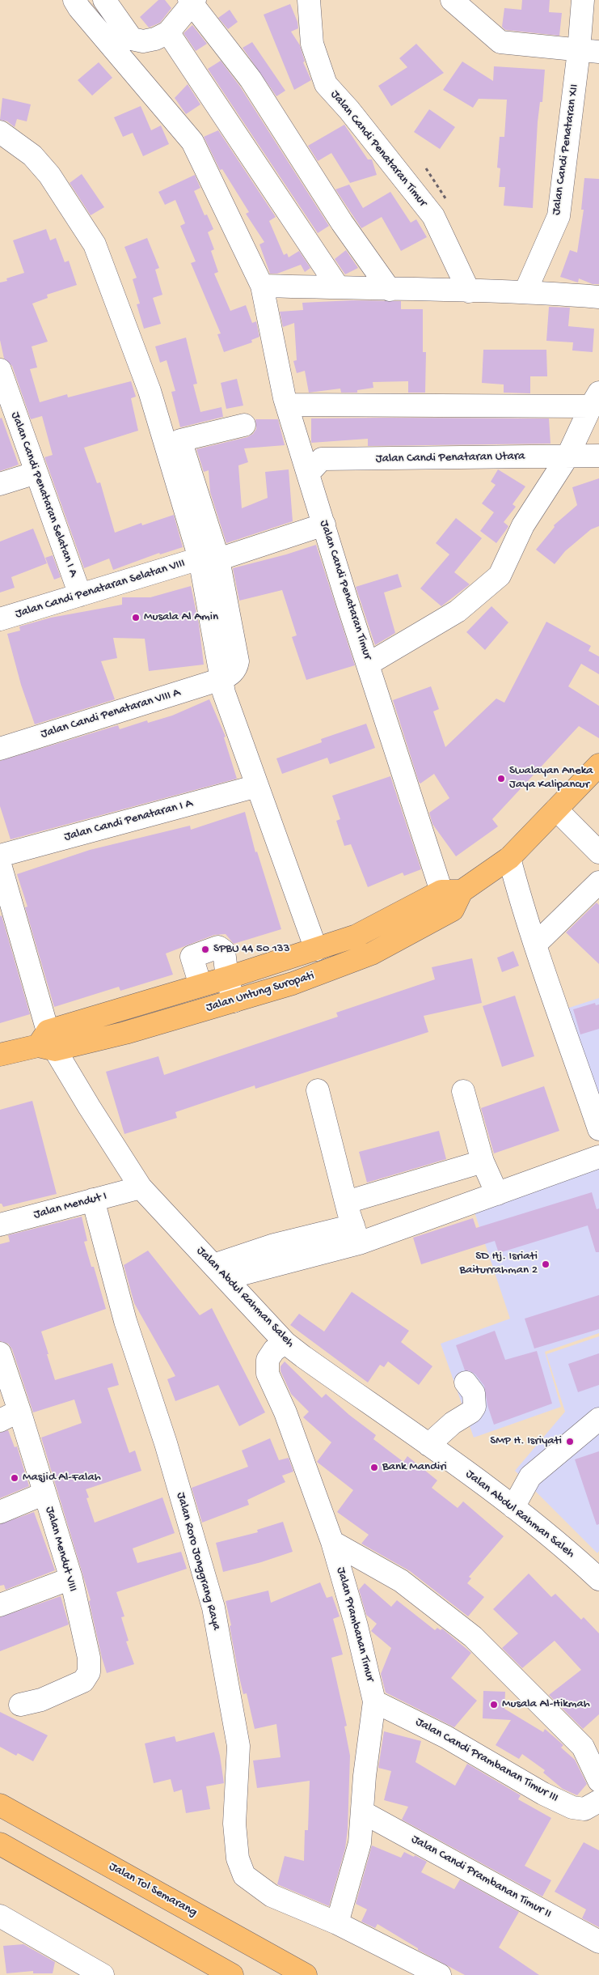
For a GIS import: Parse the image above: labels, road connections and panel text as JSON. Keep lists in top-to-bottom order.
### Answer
{
  "streets": {
    "main road": ["Jalan Untung Suropati", "Jalan Tol Semarang"],
    "street": [
      "Jalan Candi Penataran Timur",
      "Jalan Candi Penataran XII",
      "Jalan Candi Penataran Utara",
      "Jalan Candi Penataran Selatan I A",
      "Jalan Candi Penataran Selatan VIII",
      "Jalan Candi Penataran VIII A",
      "Jalan Candi Penataran I A",
      "Jalan Mendut I",
      "Jalan Abdul Rahman Saleh",
      "Jalan Mendut VIII",
      "Jalan Roro Jonggrang Raya",
      "Jalan Prambanan Timur",
      "Jalan Candi Prambanan Timur III",
      "Jalan Candi Prambanan Timur II"
    ]
  },
  "crossings": [
    ["Jalan Candi Penataran Timur", "Jalan Candi Penataran Utara"],
    ["Jalan Candi Penataran Timur", "Jalan Candi Penataran Selatan VIII"],
    ["Jalan Candi Penataran Timur", "Jalan Untung Suropati"],
    ["Jalan Candi Penataran Selatan I A", "Jalan Candi Penataran Selatan VIII"],
    ["Jalan Untung Suropati", "Jalan Abdul Rahman Saleh"],
    ["Jalan Mendut I", "Jalan Abdul Rahman Saleh"],
    ["Jalan Mendut I", "Jalan Roro Jonggrang Raya"],
    ["Jalan Abdul Rahman Saleh", "Jalan Prambanan Timur"],
    ["Jalan Roro Jonggrang Raya", "Jalan Prambanan Timur"],
    ["Jalan Prambanan Timur", "Jalan Candi Prambanan Timur III"],
    ["Jalan Prambanan Timur", "Jalan Candi Prambanan Timur II"]
  ],
  "places": [
    "Musala Al Amin",
    "Swalayan Aneka Jaya Kalipancur",
    "SPBU 44 50 133",
    "SD Hj. Isriati Baiturrahman 2",
    "SMP H. Isriyati",
    "Bank Mandiri",
    "Masjid Al-Falah",
    "Musala Al-Hikmah"
  ]
}
